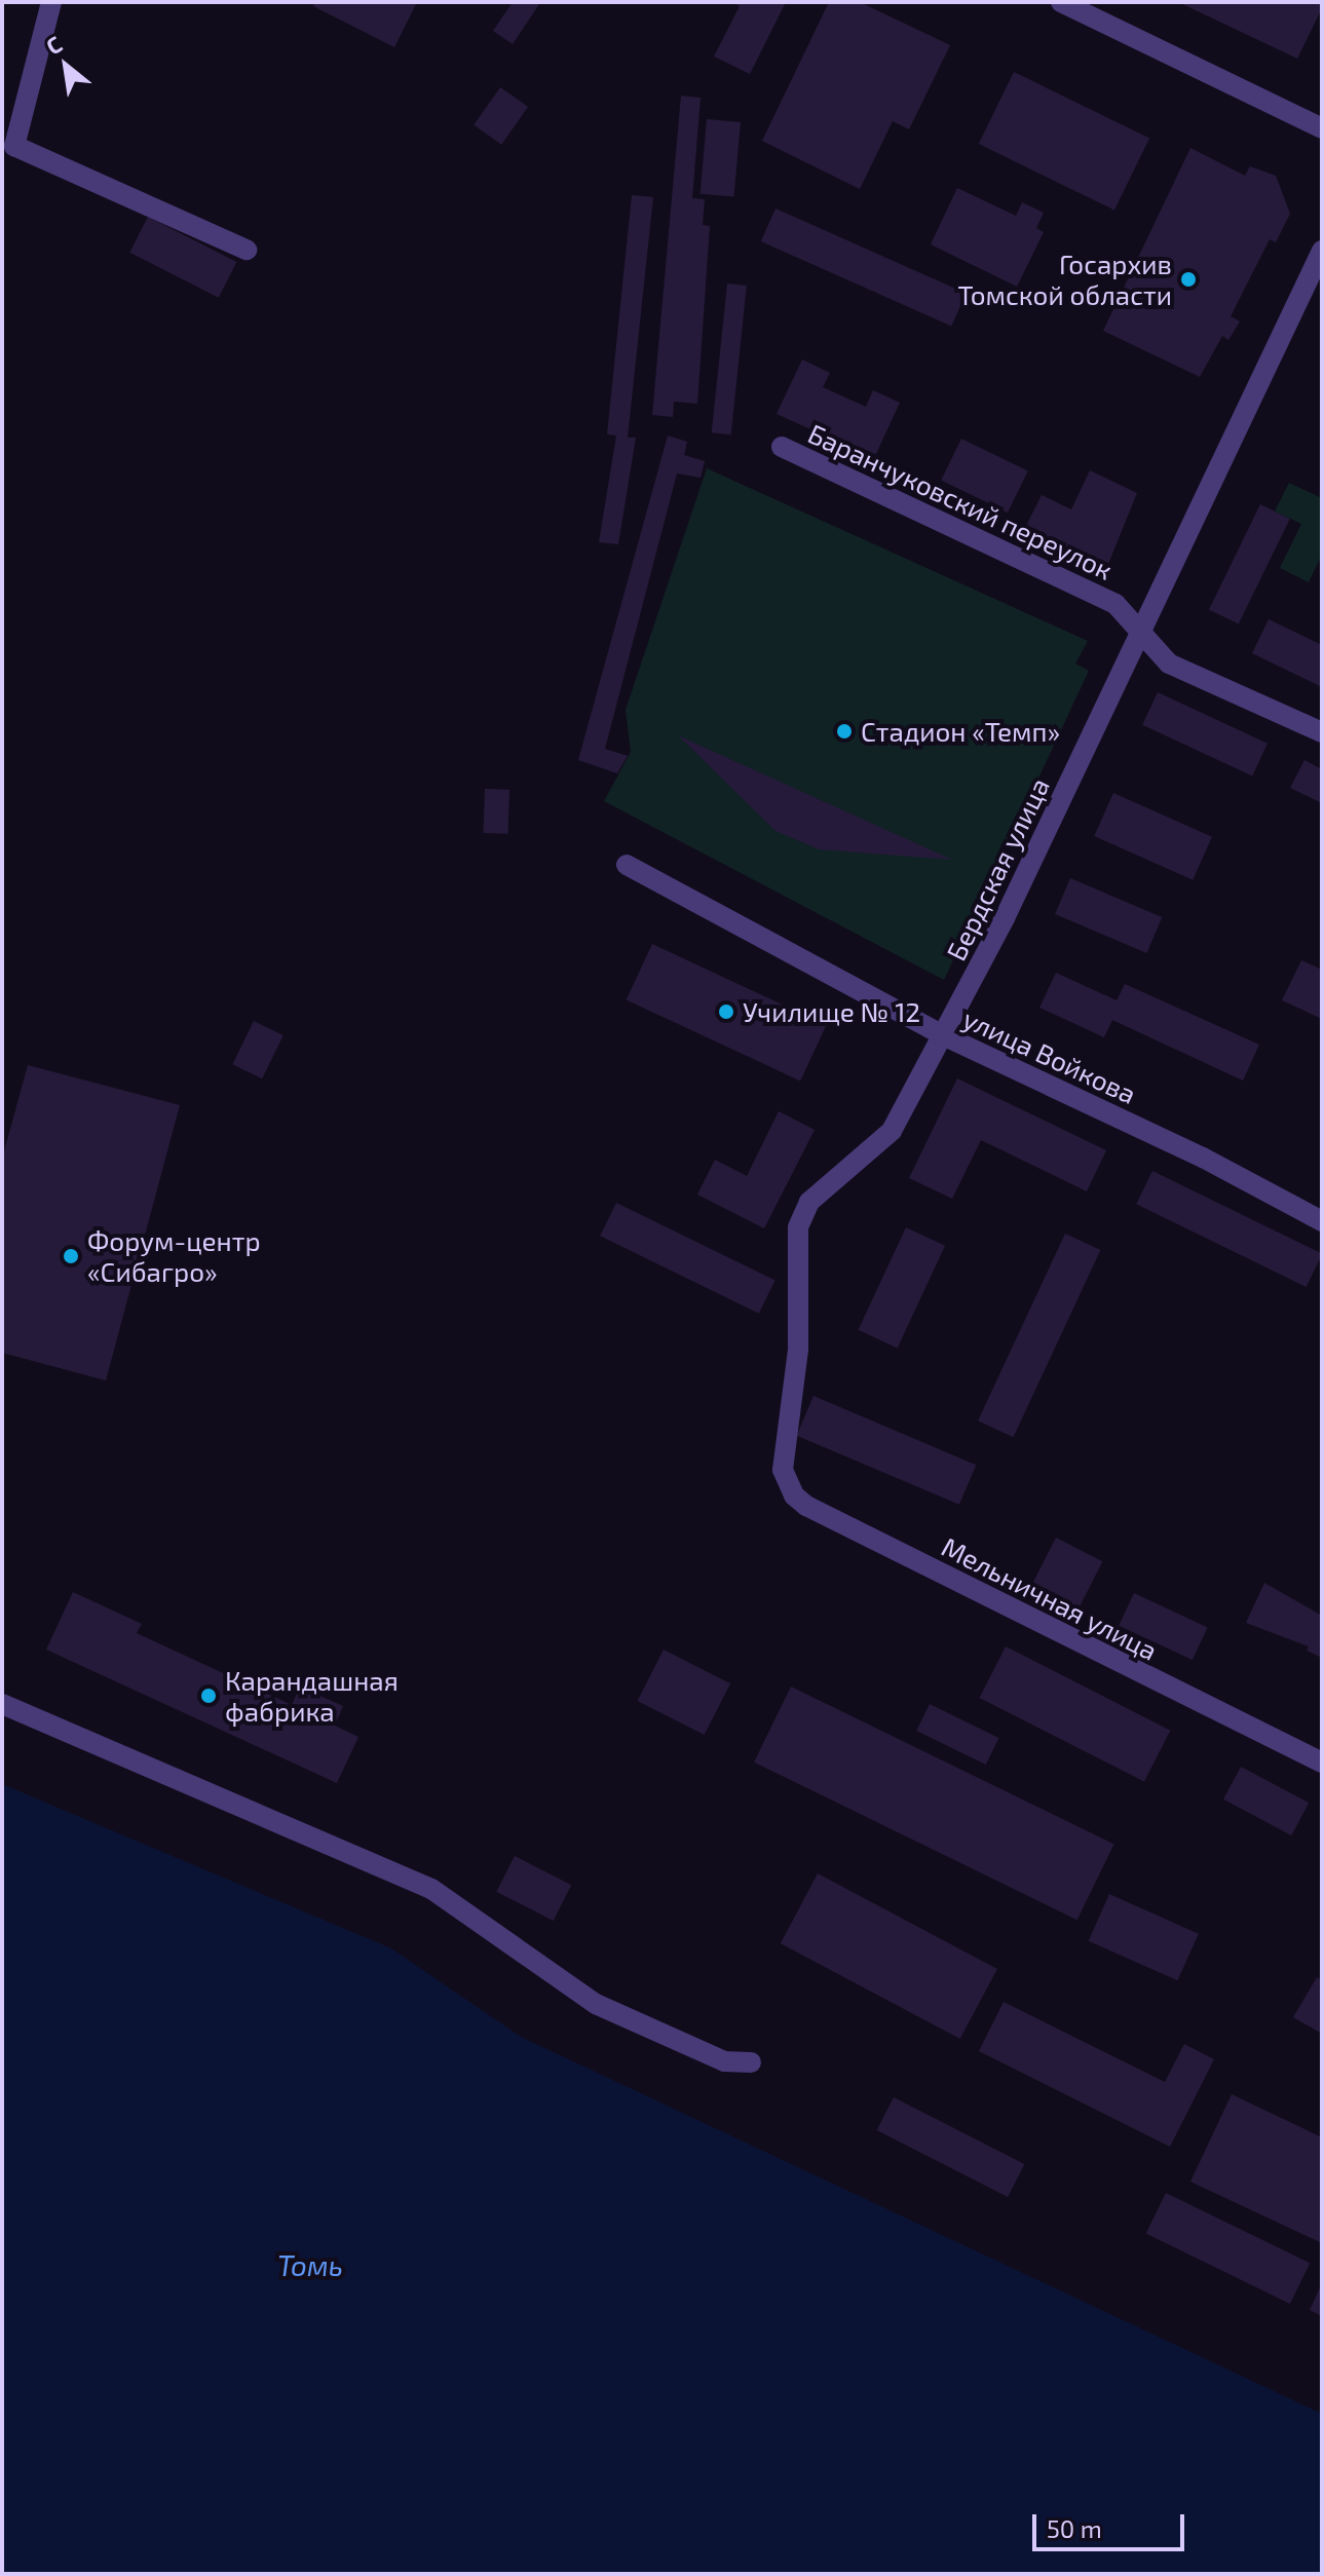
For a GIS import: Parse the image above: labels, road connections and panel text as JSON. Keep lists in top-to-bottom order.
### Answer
{
  "streets": {
    "street": [
      "Баранчуковский переулок",
      "Бердская улица",
      "улица Войкова",
      "Мельничная улица"
    ]
  },
  "crossings": [
    ["Баранчуковский переулок", "Бердская улица"],
    ["Бердская улица", "улица Войкова"],
    ["Бердская улица", "Мельничная улица"]
  ],
  "water": ["Томь"],
  "places": [
    "Госархив Томской области",
    "Стадион «Темп»",
    "Училище № 12",
    "Форум-центр «Сибагро»",
    "Карандашная фабрика"
  ],
  "scale_bar": "50 m",
  "north": "top left"
}
